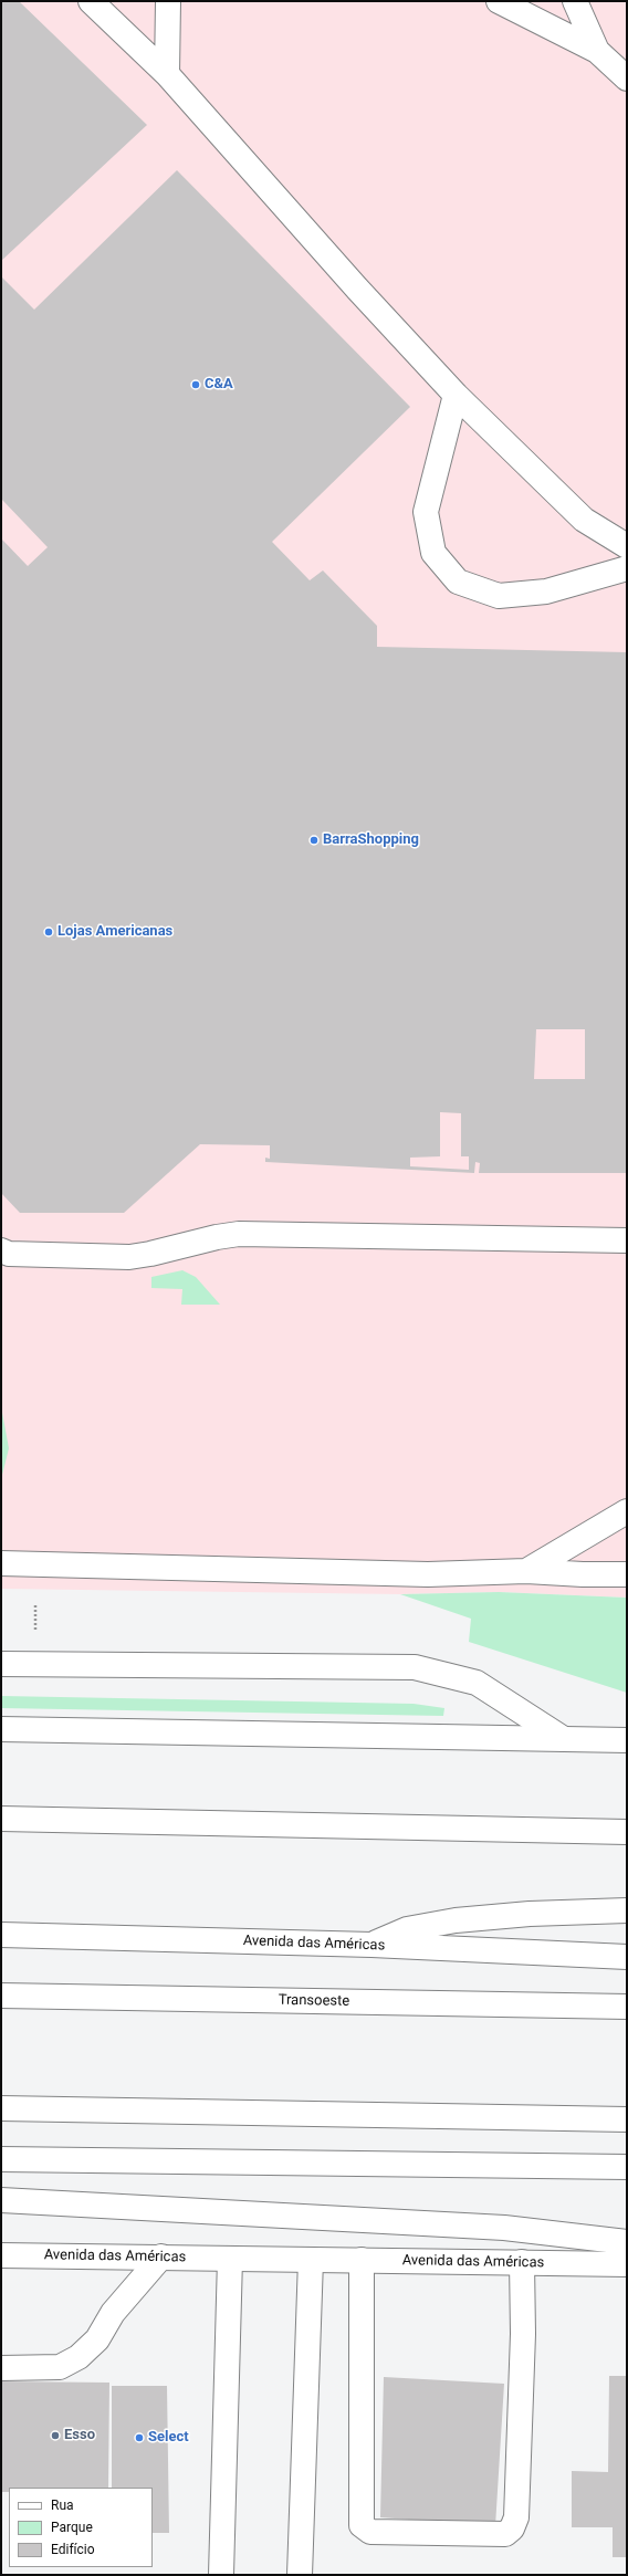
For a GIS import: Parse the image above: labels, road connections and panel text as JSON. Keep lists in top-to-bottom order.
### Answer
{
  "streets": {
    "main road": ["Avenida das Américas", "Transoeste"]
  },
  "places": [
    "C&A",
    "BarraShopping",
    "Lojas Americanas",
    "Esso",
    "Select"
  ],
  "legend": ["Rua", "Parque", "Edifício"]
}
